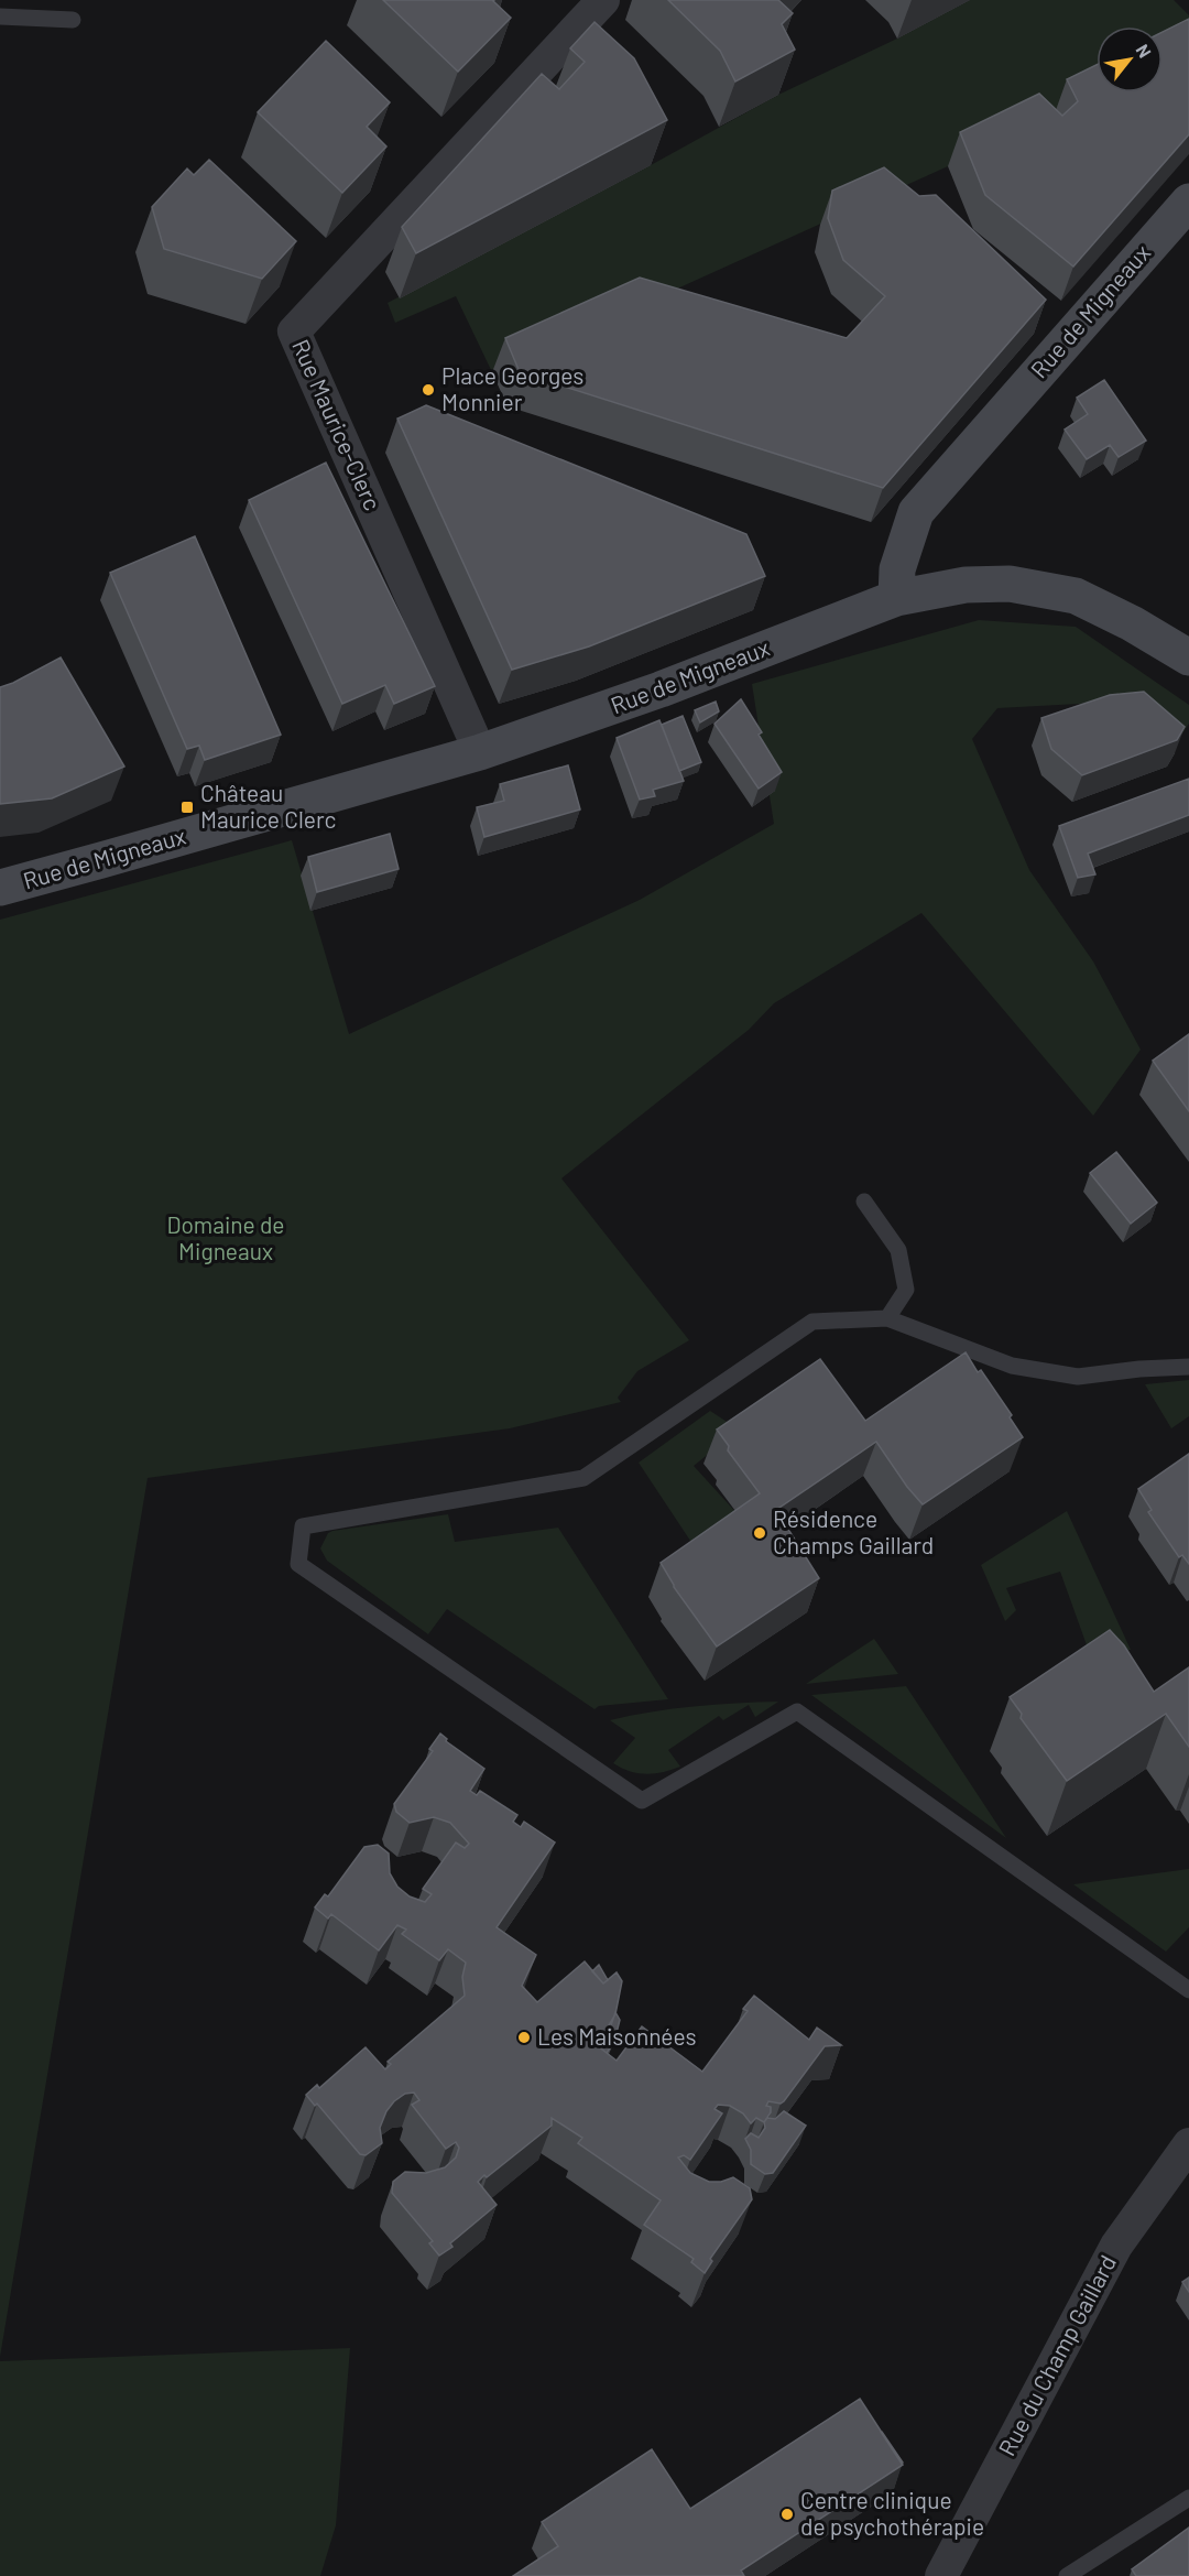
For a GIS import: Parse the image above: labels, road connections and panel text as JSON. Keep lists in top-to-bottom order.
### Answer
{
  "streets": {
    "street": ["Rue de Migneaux", "Rue Maurice-Clerc", "Rue du Champ Gaillard"]
  },
  "crossings": [
    ["Rue de Migneaux", "Rue Maurice-Clerc"]
  ],
  "parks": ["Domaine de Migneaux"],
  "places": {
    "other": [
      "Place Georges Monnier",
      "Résidence Champs Gaillard",
      "Les Maisonnées",
      "Centre clinique de psychothérapie"
    ],
    "transit": ["Château Maurice Clerc"]
  },
  "north": "top right"
}
